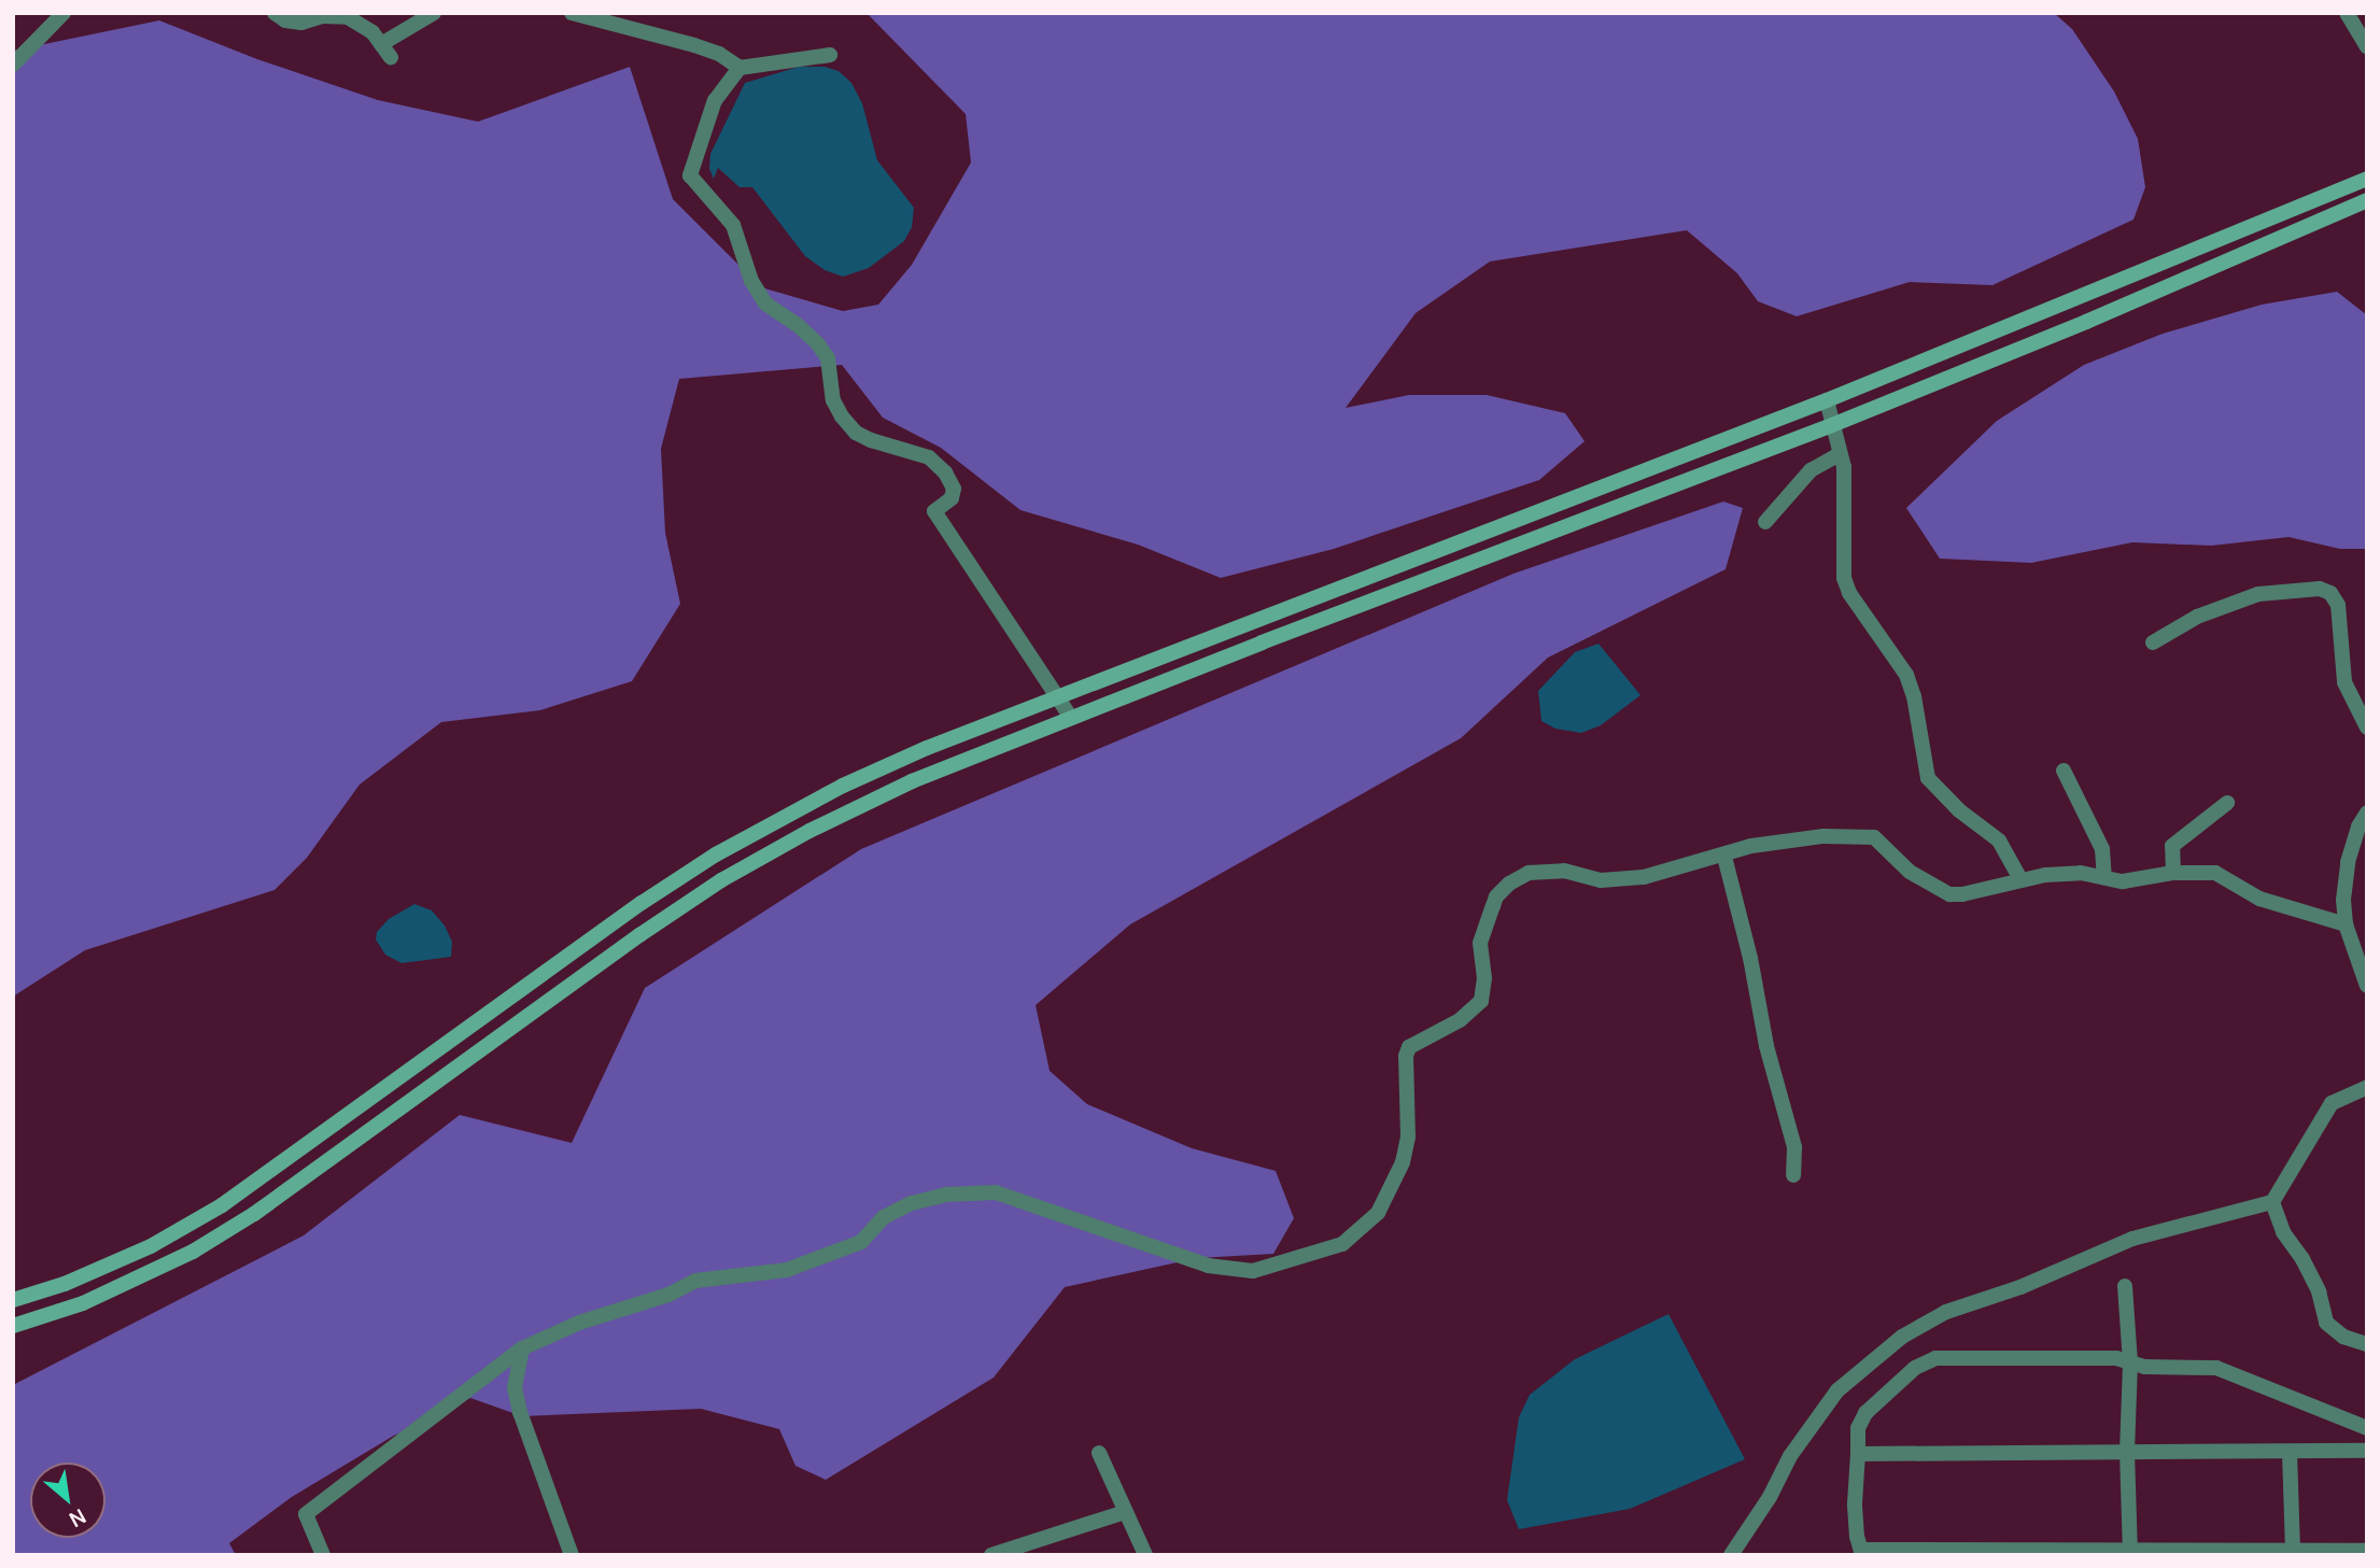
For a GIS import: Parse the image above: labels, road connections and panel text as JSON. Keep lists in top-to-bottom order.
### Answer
{
  "north": "bottom right"
}
